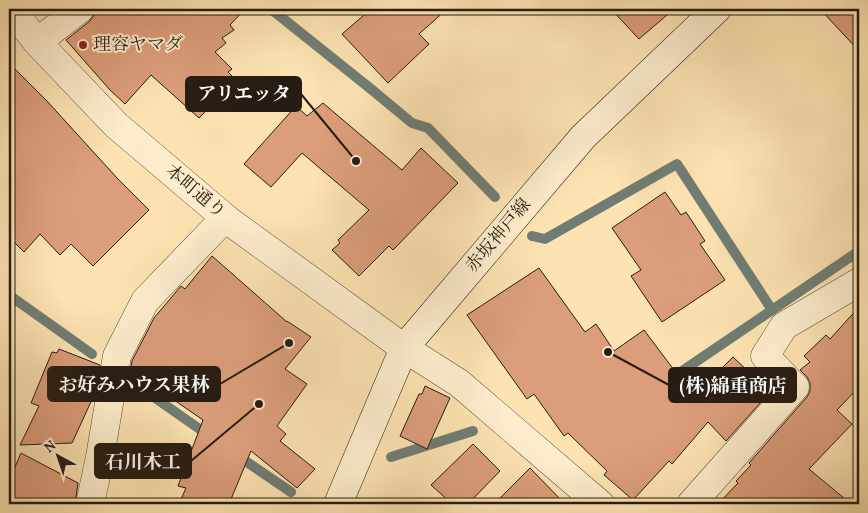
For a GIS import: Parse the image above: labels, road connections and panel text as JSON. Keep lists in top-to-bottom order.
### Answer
{
  "streets": {
    "street": ["本町通り", "赤坂神戸線"]
  },
  "crossings": [
    ["本町通り", "赤坂神戸線"]
  ],
  "places": [
    "理容ヤマダ",
    "アリエッタ",
    "お好みハウス果林",
    "(株)綿重商店",
    "石川木工"
  ],
  "north": "top left"
}
